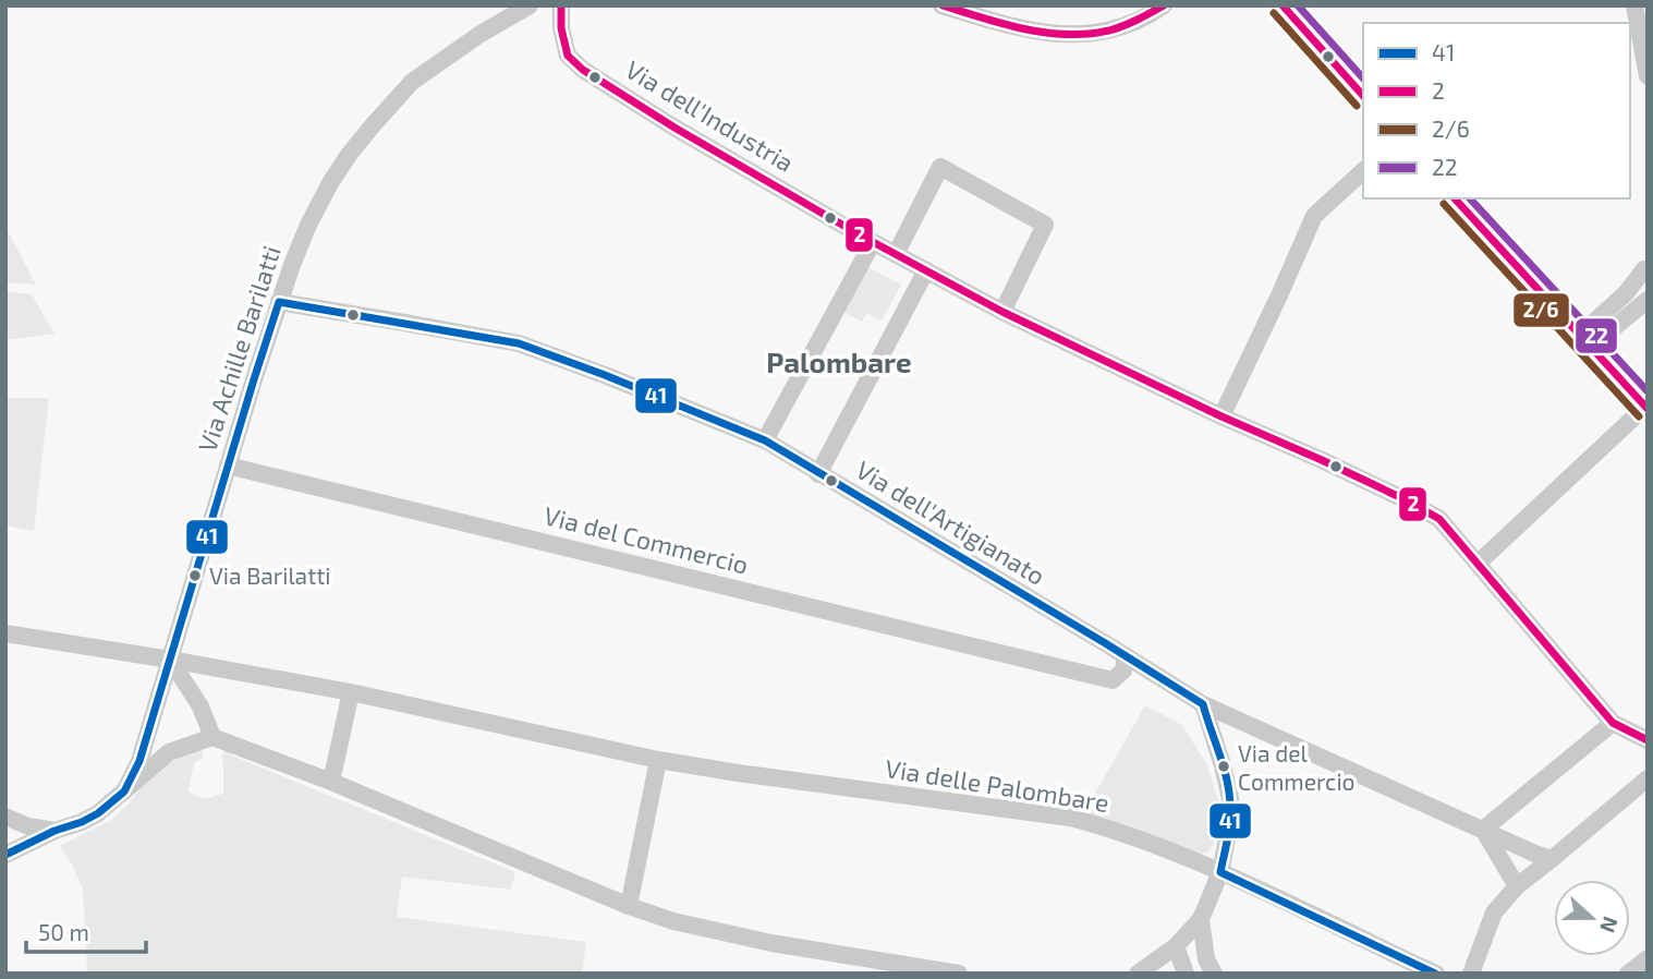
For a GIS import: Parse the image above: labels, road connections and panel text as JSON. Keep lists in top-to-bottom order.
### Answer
{
  "streets": {
    "street": [
      "Via dell'Industria",
      "Via Achille Barilatti",
      "Via dell'Artigianato",
      "Via del Commercio",
      "Via delle Palombare"
    ]
  },
  "crossings": [
    ["Via Achille Barilatti", "Via dell'Artigianato"],
    ["Via Achille Barilatti", "Via del Commercio"],
    ["Via Achille Barilatti", "Via delle Palombare"],
    ["Via dell'Artigianato", "Via del Commercio"]
  ],
  "districts": ["Palombare"],
  "places": ["Via Barilatti", "Via del Commercio"],
  "lines": [
    "transit line 2",
    "transit line 22",
    "transit line 2/6",
    "transit line 41"
  ],
  "legend": [
    "41",
    "2",
    "2/6",
    "22"
  ],
  "scale_bar": "50 m",
  "north": "right"
}
